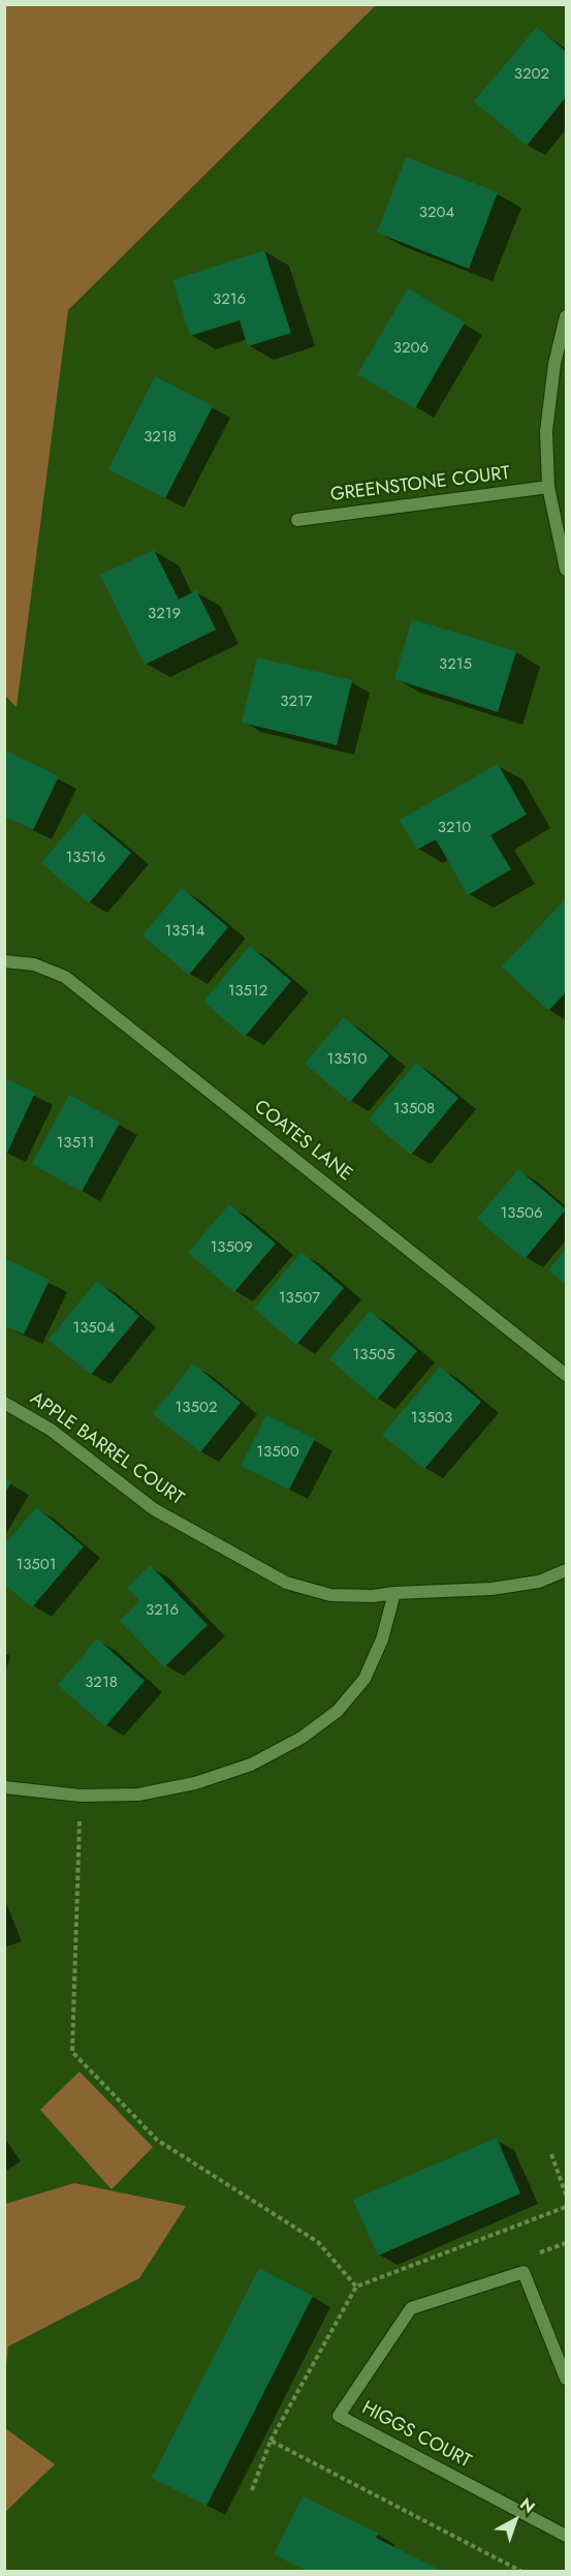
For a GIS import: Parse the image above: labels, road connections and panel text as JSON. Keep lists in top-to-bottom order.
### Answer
{
  "streets": {
    "street": [
      "GREENSTONE COURT",
      "COATES LANE",
      "APPLE BARREL COURT",
      "HIGGS COURT"
    ]
  },
  "house_numbers": [
    "3202",
    "3204",
    "3216",
    "3206",
    "3218",
    "3219",
    "3215",
    "3217",
    "3210",
    "13516",
    "13514",
    "13512",
    "13510",
    "13508",
    "13511",
    "13506",
    "13509",
    "13507",
    "13504",
    "13505",
    "13502",
    "13503",
    "13500",
    "13501",
    "3216",
    "3218"
  ],
  "north": "top right"
}
